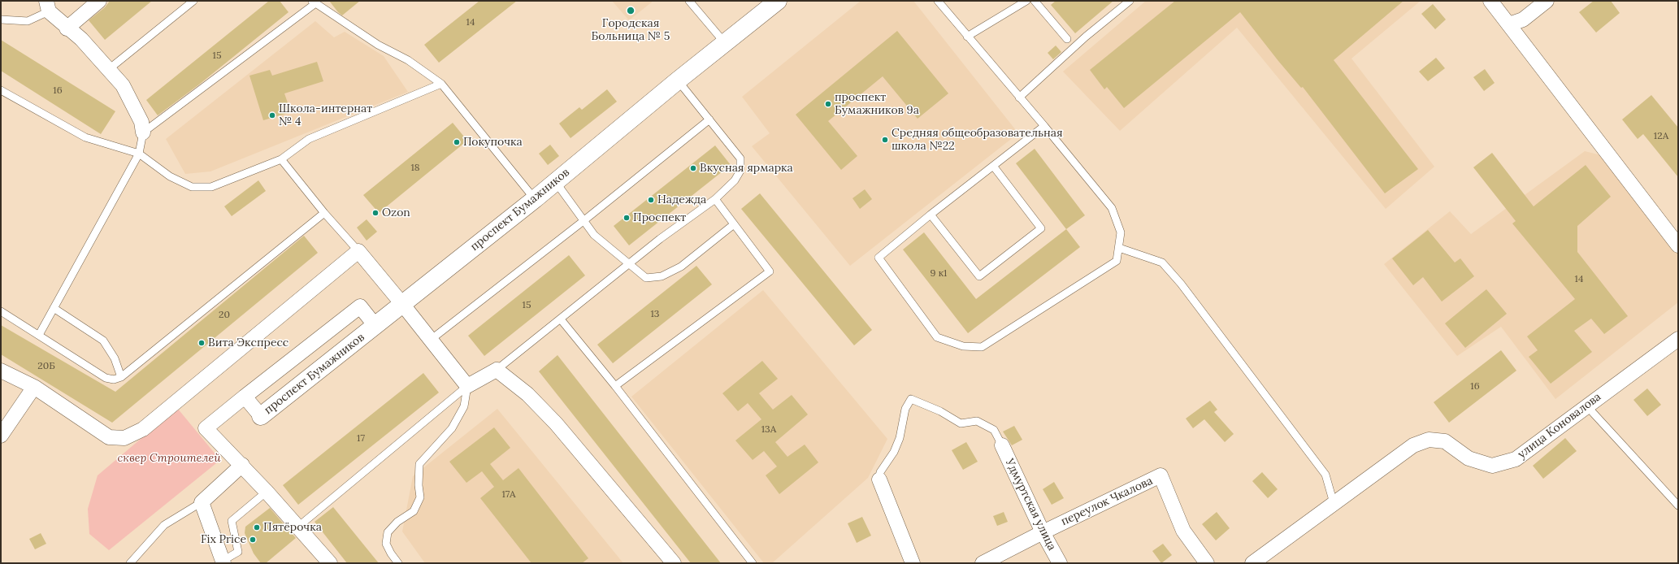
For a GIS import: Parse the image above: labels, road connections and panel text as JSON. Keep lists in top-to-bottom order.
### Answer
{
  "streets": {
    "street": [
      "проспект Бумажников",
      "улица Коновалова",
      "переулок Чкалова",
      "Удмуртская улица"
    ]
  },
  "crossings": [
    ["переулок Чкалова", "Удмуртская улица"]
  ],
  "parks": ["сквер Строителей"],
  "places": [
    "Городская Больница № 5",
    "проспект Бумажников 9а",
    "Школа-интернат № 4",
    "Средняя общеобразовательная школа №22",
    "Покупочка",
    "Вкусная ярмарка",
    "Надежда",
    "Ozon",
    "Проспект",
    "Вита Экспресс",
    "Пятёрочка",
    "Fix Price"
  ],
  "house_numbers": [
    "14",
    "15",
    "16",
    "12А",
    "18",
    "9 к1",
    "14",
    "15",
    "13",
    "20",
    "20Б",
    "16",
    "13А",
    "17",
    "17А"
  ]
}
